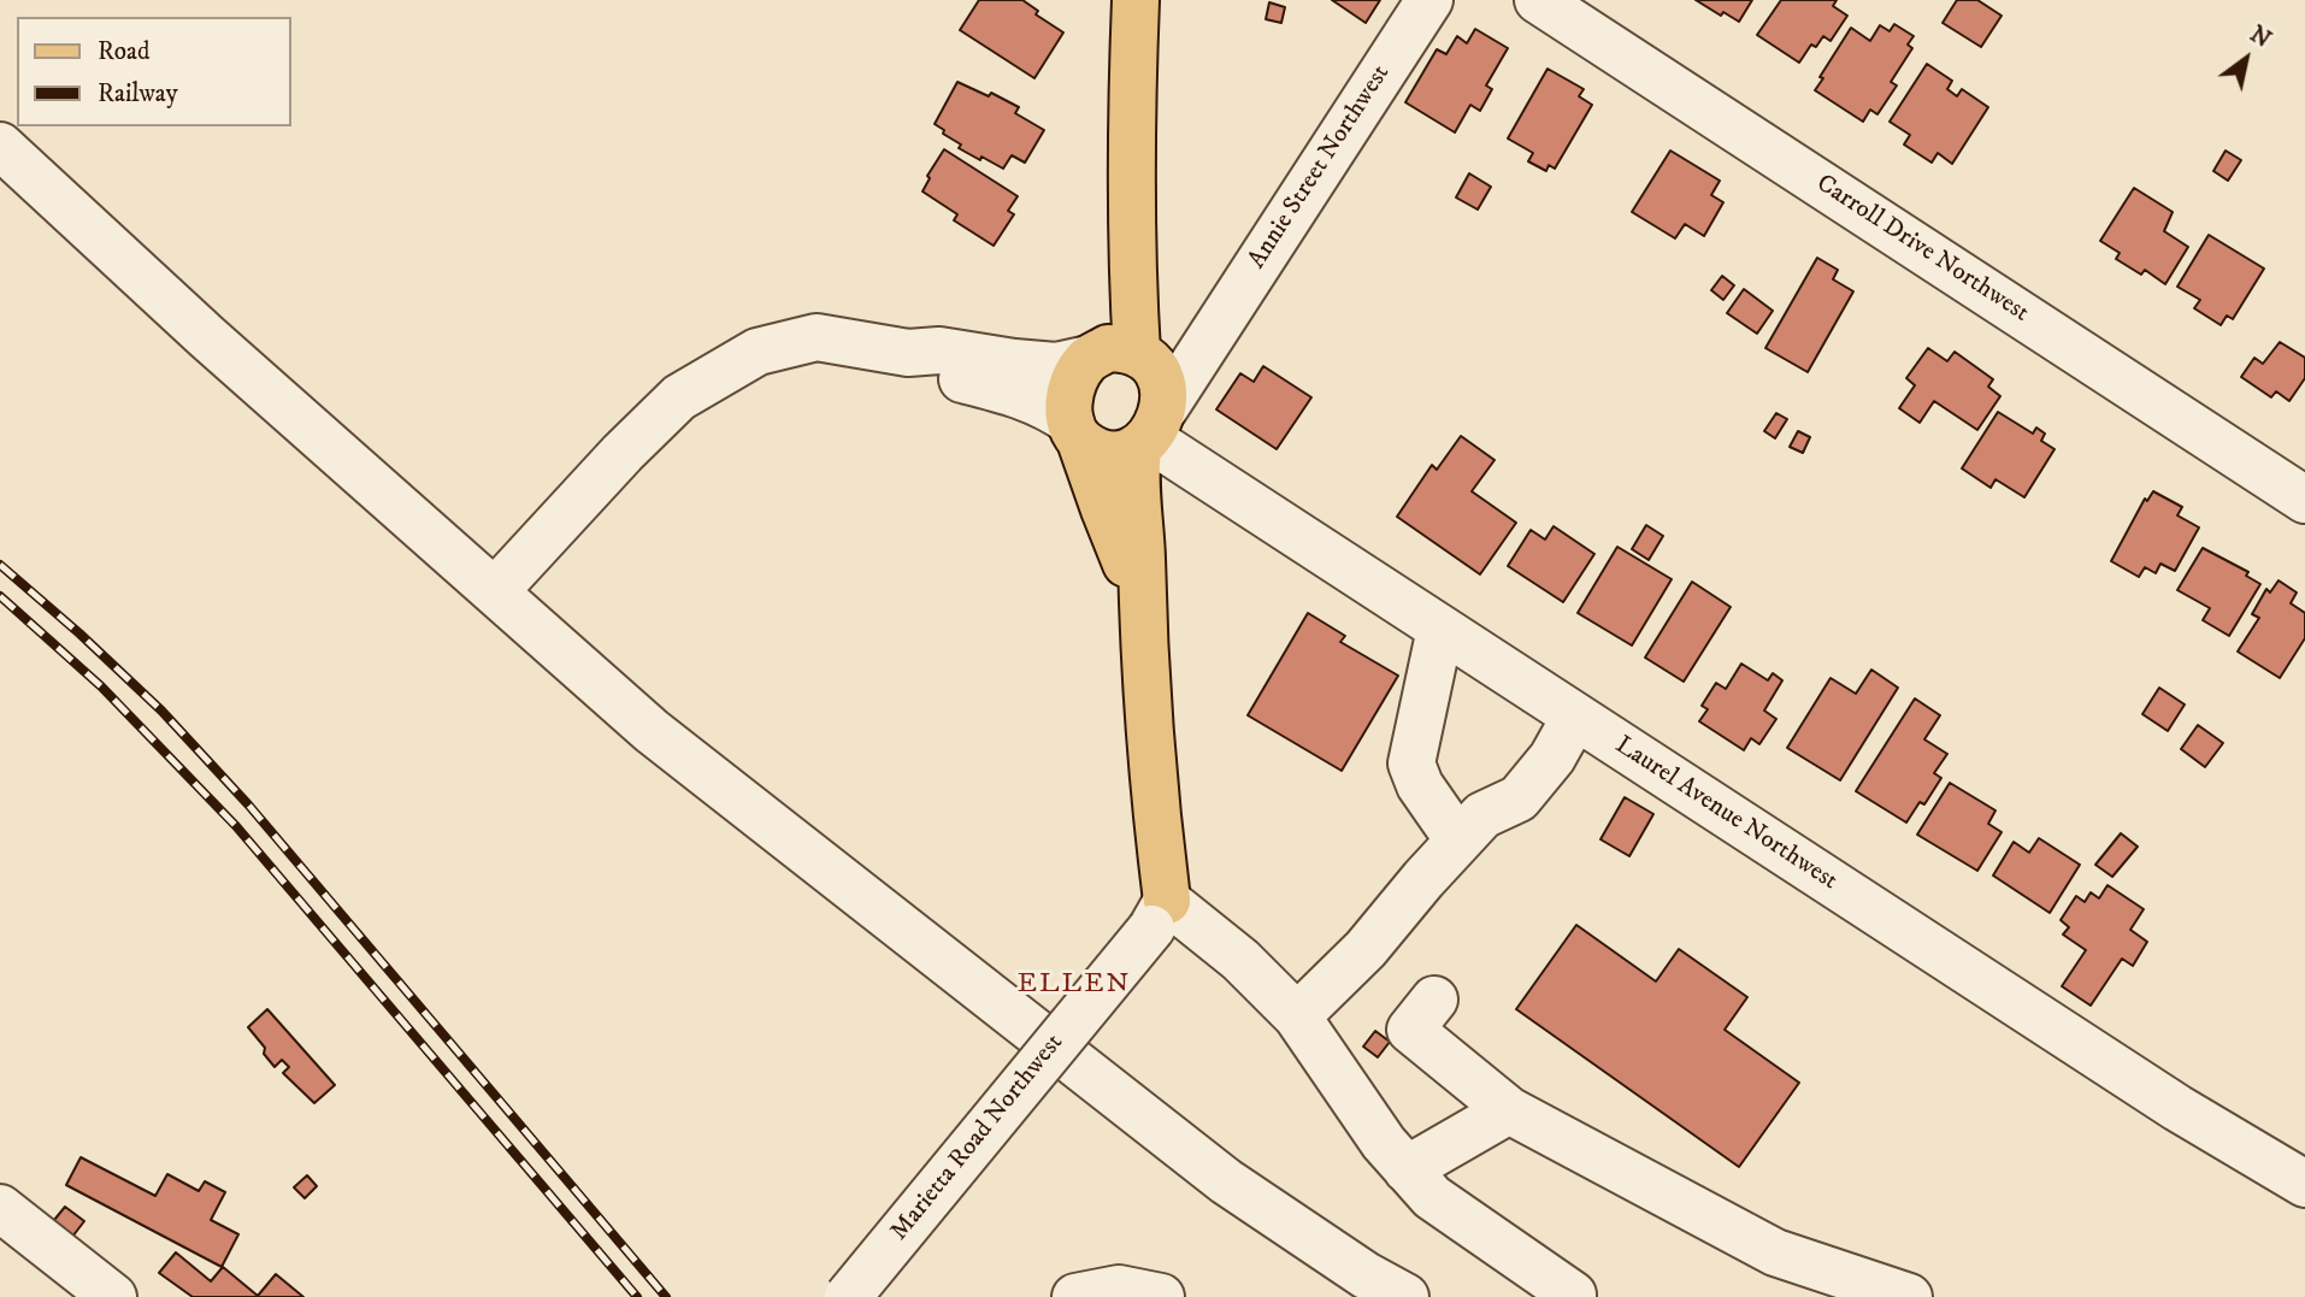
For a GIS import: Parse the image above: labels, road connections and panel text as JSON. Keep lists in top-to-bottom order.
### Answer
{
  "streets": {
    "street": [
      "Annie Street Northwest",
      "Carroll Drive Northwest",
      "Laurel Avenue Northwest",
      "Marietta Road Northwest"
    ]
  },
  "crossings": [
    ["Annie Street Northwest", "Laurel Avenue Northwest"]
  ],
  "districts": ["ELLEN"],
  "legend": ["Road", "Railway"],
  "north": "top right"
}
